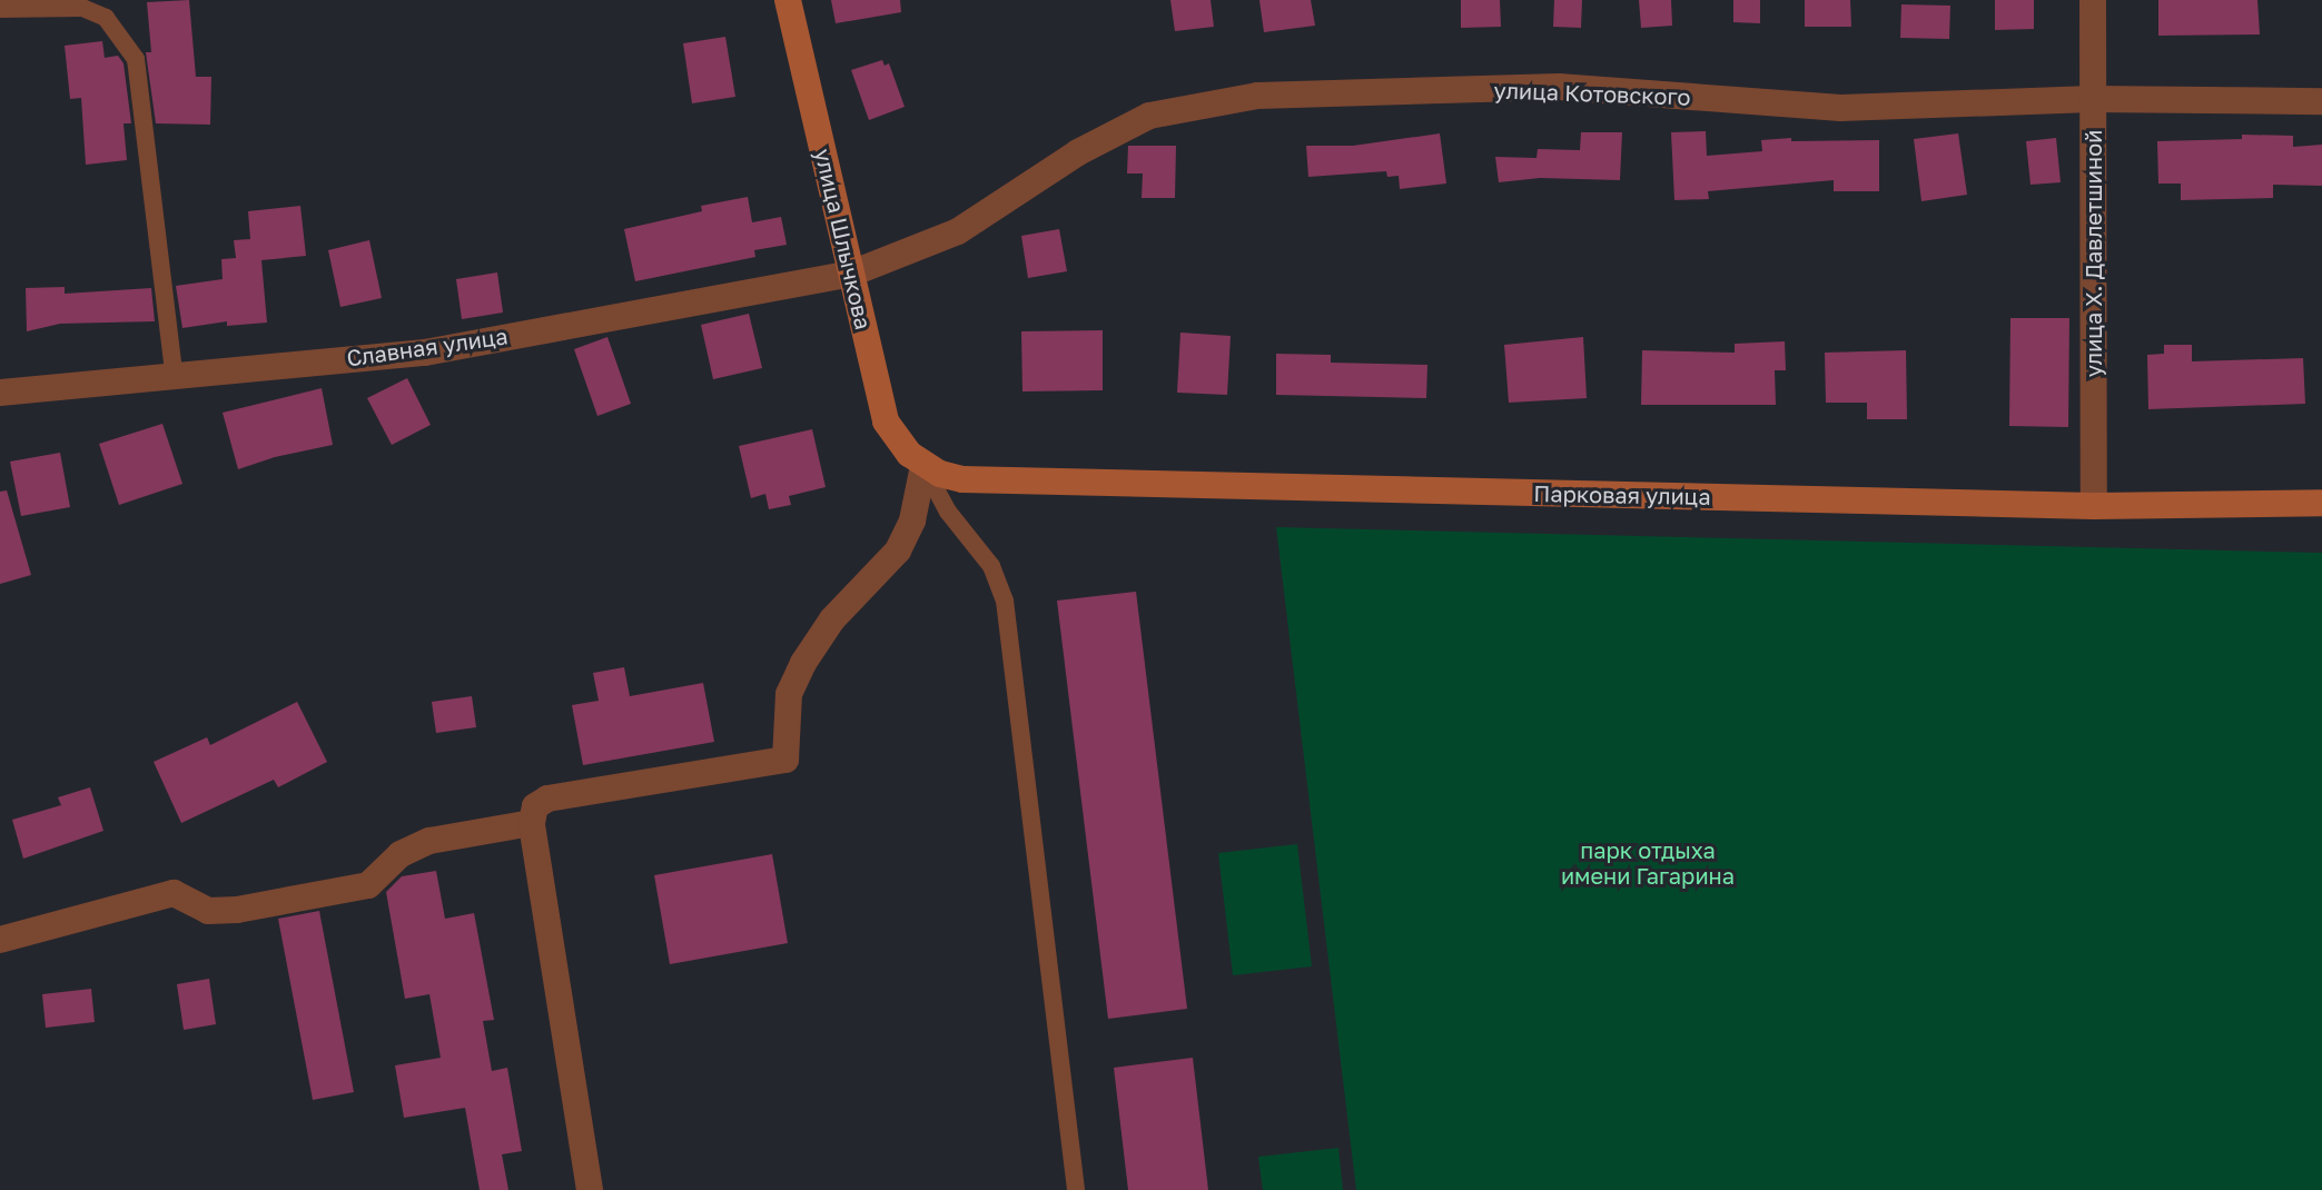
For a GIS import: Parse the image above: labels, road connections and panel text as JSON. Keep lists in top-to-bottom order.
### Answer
{
  "streets": {
    "street": [
      "улица Котовского",
      "улица Шлычкова",
      "улица Х. Давлетшиной",
      "Славная улица",
      "Парковая улица"
    ]
  },
  "crossings": [
    ["улица Котовского", "улица Шлычкова"],
    ["улица Котовского", "улица Х. Давлетшиной"],
    ["улица Котовского", "Славная улица"],
    ["улица Шлычкова", "Славная улица"],
    ["улица Шлычкова", "Парковая улица"],
    ["улица Х. Давлетшиной", "Парковая улица"]
  ],
  "parks": ["парк отдыха имени Гагарина"]
}
